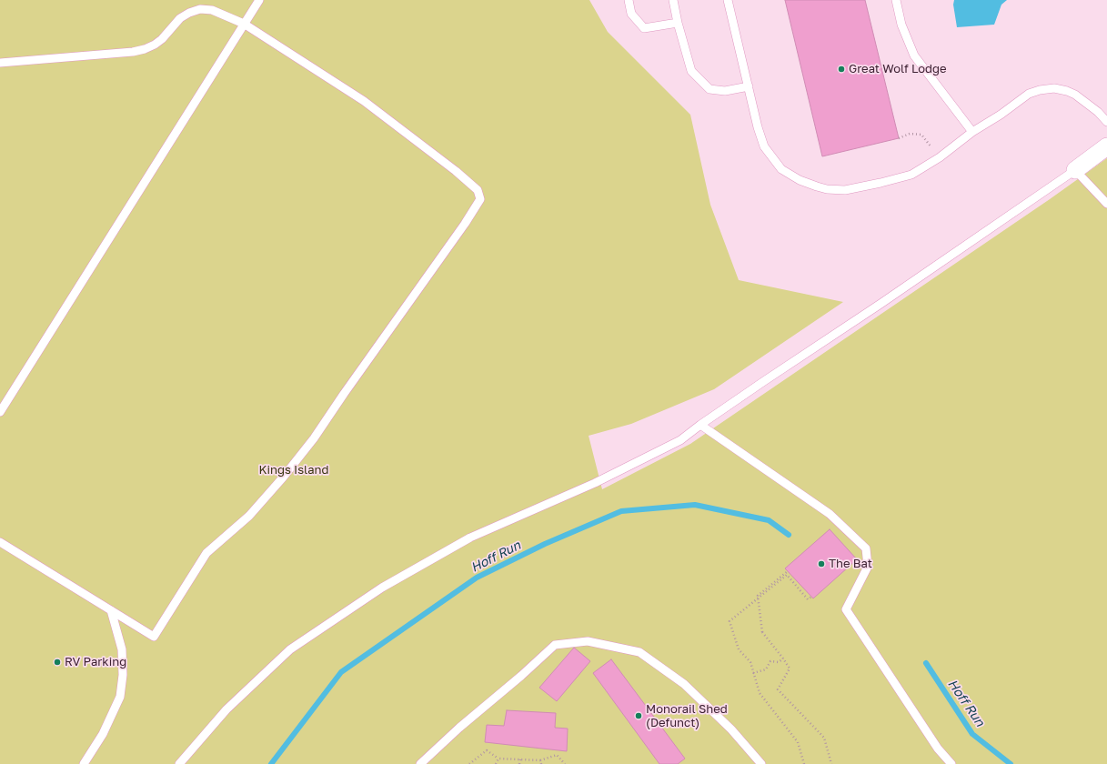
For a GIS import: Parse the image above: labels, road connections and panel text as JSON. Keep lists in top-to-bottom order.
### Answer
{
  "water": ["Hoff Run"],
  "parks": ["Kings Island"],
  "places": [
    "Great Wolf Lodge",
    "The Bat",
    "RV Parking",
    "Monorail Shed (Defunct)"
  ]
}
